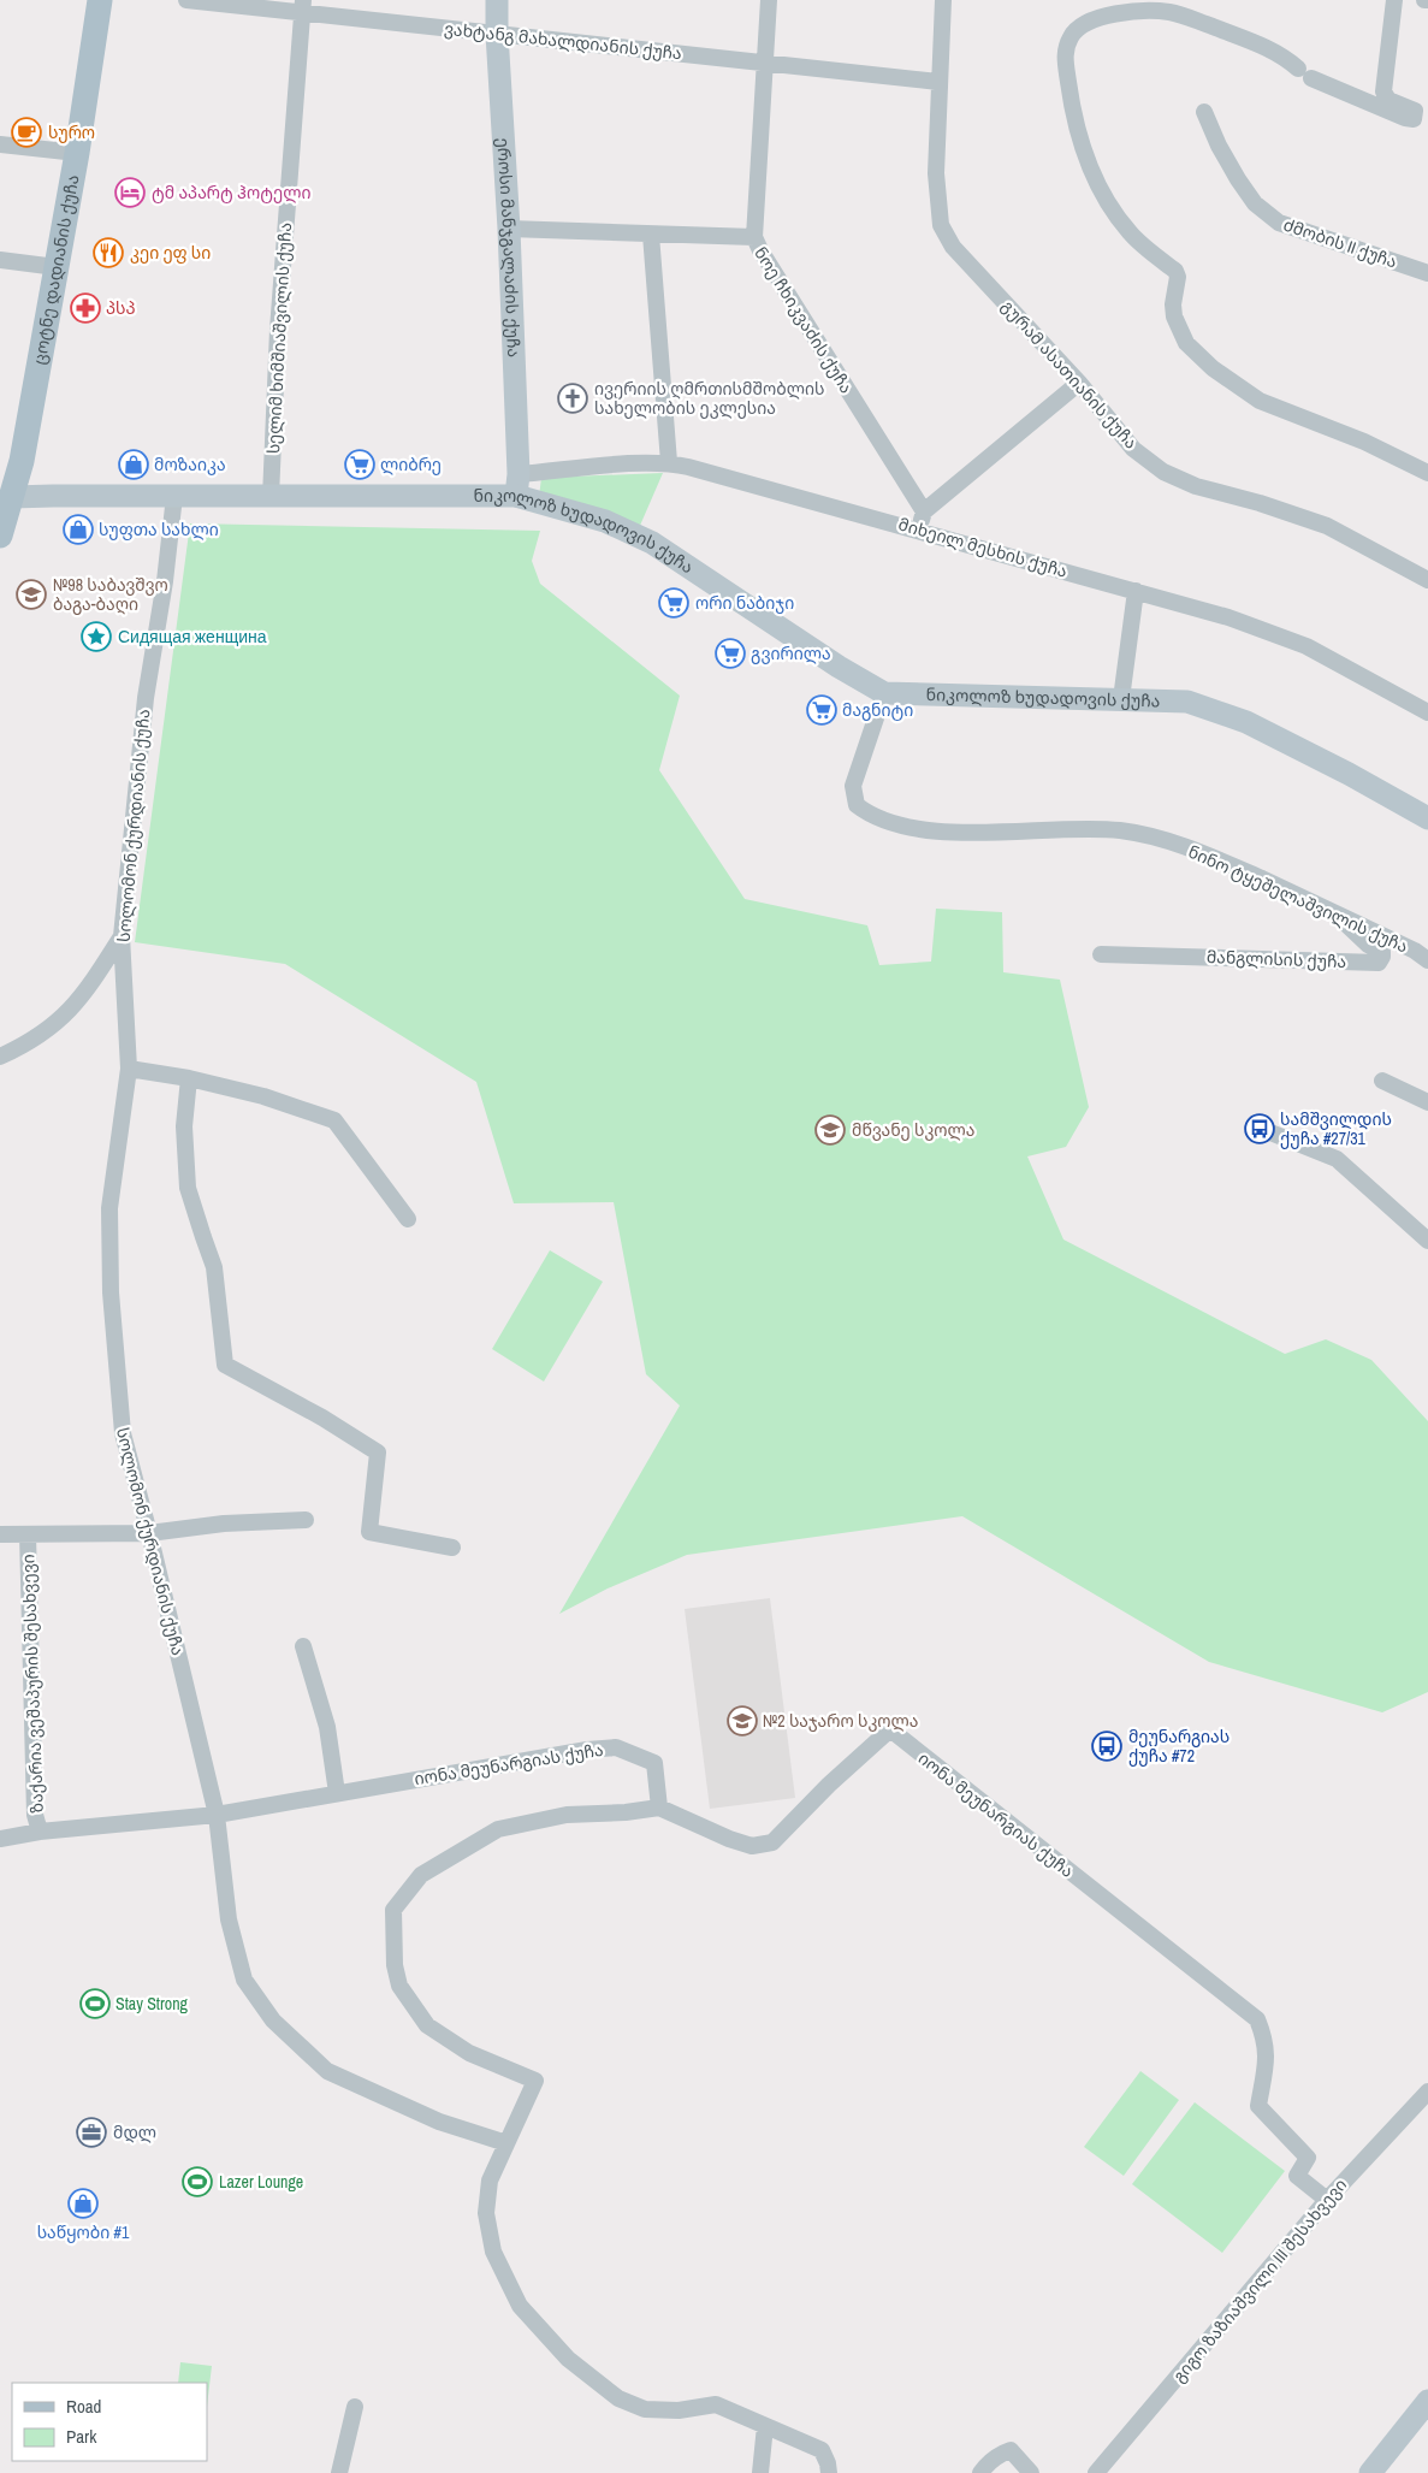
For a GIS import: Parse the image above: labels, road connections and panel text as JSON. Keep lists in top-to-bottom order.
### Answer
{
  "streets": {
    "main road": ["ეროსი მანჯგალაძის ქუჩა", "ცოტნე დადიანის ქუჩა", "ნიკოლოზ ხუდადოვის ქუჩა"],
    "street": [
      "ვახტანგ მახალდიანის ქუჩა",
      "ძმობის II ქუჩა",
      "ნოე ჩხიკვაძის ქუჩა",
      "სელიმ ხიმშიაშვილის ქუჩა",
      "გურამ ასათიანის ქუჩა",
      "მიხეილ მესხის ქუჩა",
      "სოლომონ ქურდიანის ქუჩა",
      "ნინო ტყეშელაშვილის ქუჩა",
      "მანგლისის ქუჩა",
      "ზაქარია ვეშაპურის შესახვევი",
      "იონა მეუნარგიას ქუჩა",
      "გიგო ზაზიაშვილი III შესახვევი"
    ]
  },
  "crossings": [
    ["ვახტანგ მახალდიანის ქუჩა", "ეროსი მანჯგალაძის ქუჩა"],
    ["ვახტანგ მახალდიანის ქუჩა", "ნოე ჩხიკვაძის ქუჩა"],
    ["ვახტანგ მახალდიანის ქუჩა", "სელიმ ხიმშიაშვილის ქუჩა"],
    ["ვახტანგ მახალდიანის ქუჩა", "გურამ ასათიანის ქუჩა"],
    ["ეროსი მანჯგალაძის ქუჩა", "ნიკოლოზ ხუდადოვის ქუჩა"],
    ["ეროსი მანჯგალაძის ქუჩა", "მიხეილ მესხის ქუჩა"],
    ["ცოტნე დადიანის ქუჩა", "ნიკოლოზ ხუდადოვის ქუჩა"],
    ["სელიმ ხიმშიაშვილის ქუჩა", "ნიკოლოზ ხუდადოვის ქუჩა"],
    ["ნიკოლოზ ხუდადოვის ქუჩა", "მიხეილ მესხის ქუჩა"],
    ["ნიკოლოზ ხუდადოვის ქუჩა", "სოლომონ ქურდიანის ქუჩა"],
    ["ნიკოლოზ ხუდადოვის ქუჩა", "ნინო ტყეშელაშვილის ქუჩა"],
    ["სოლომონ ქურდიანის ქუჩა", "იონა მეუნარგიას ქუჩა"],
    ["ნინო ტყეშელაშვილის ქუჩა", "მანგლისის ქუჩა"],
    ["ზაქარია ვეშაპურის შესახვევი", "იონა მეუნარგიას ქუჩა"],
    ["იონა მეუნარგიას ქუჩა", "გიგო ზაზიაშვილი III შესახვევი"]
  ],
  "places": {
    "cafe": ["სურო"],
    "hotel": ["ტმ აპარტ ჰოტელი"],
    "restaurant": ["კეი ეფ სი"],
    "pharmacy": ["პსპ"],
    "church": ["ივერიის ღმრთისმშობლის სახელობის ეკლესია"],
    "shop": ["მოზაიკა", "სუფთა სახლი", "საწყობი #1"],
    "supermarket": [
      "ლიბრე",
      "ორი ნაბიჯი",
      "გვირილა",
      "მაგნიტი"
    ],
    "school or university": ["№98 საბავშვო ბაგა-ბაღი", "მწვანე სკოლა", "№2 საჯარო სკოლა"],
    "place": ["Сидящая женщина"],
    "bus stop": ["სამშვილდის ქუჩა #27/31", "მეუნარგიას ქუჩა #72"],
    "sports": ["Stay Strong", "Lazer Lounge"],
    "office": ["მდლ"]
  },
  "legend": ["Road", "Park"]
}
